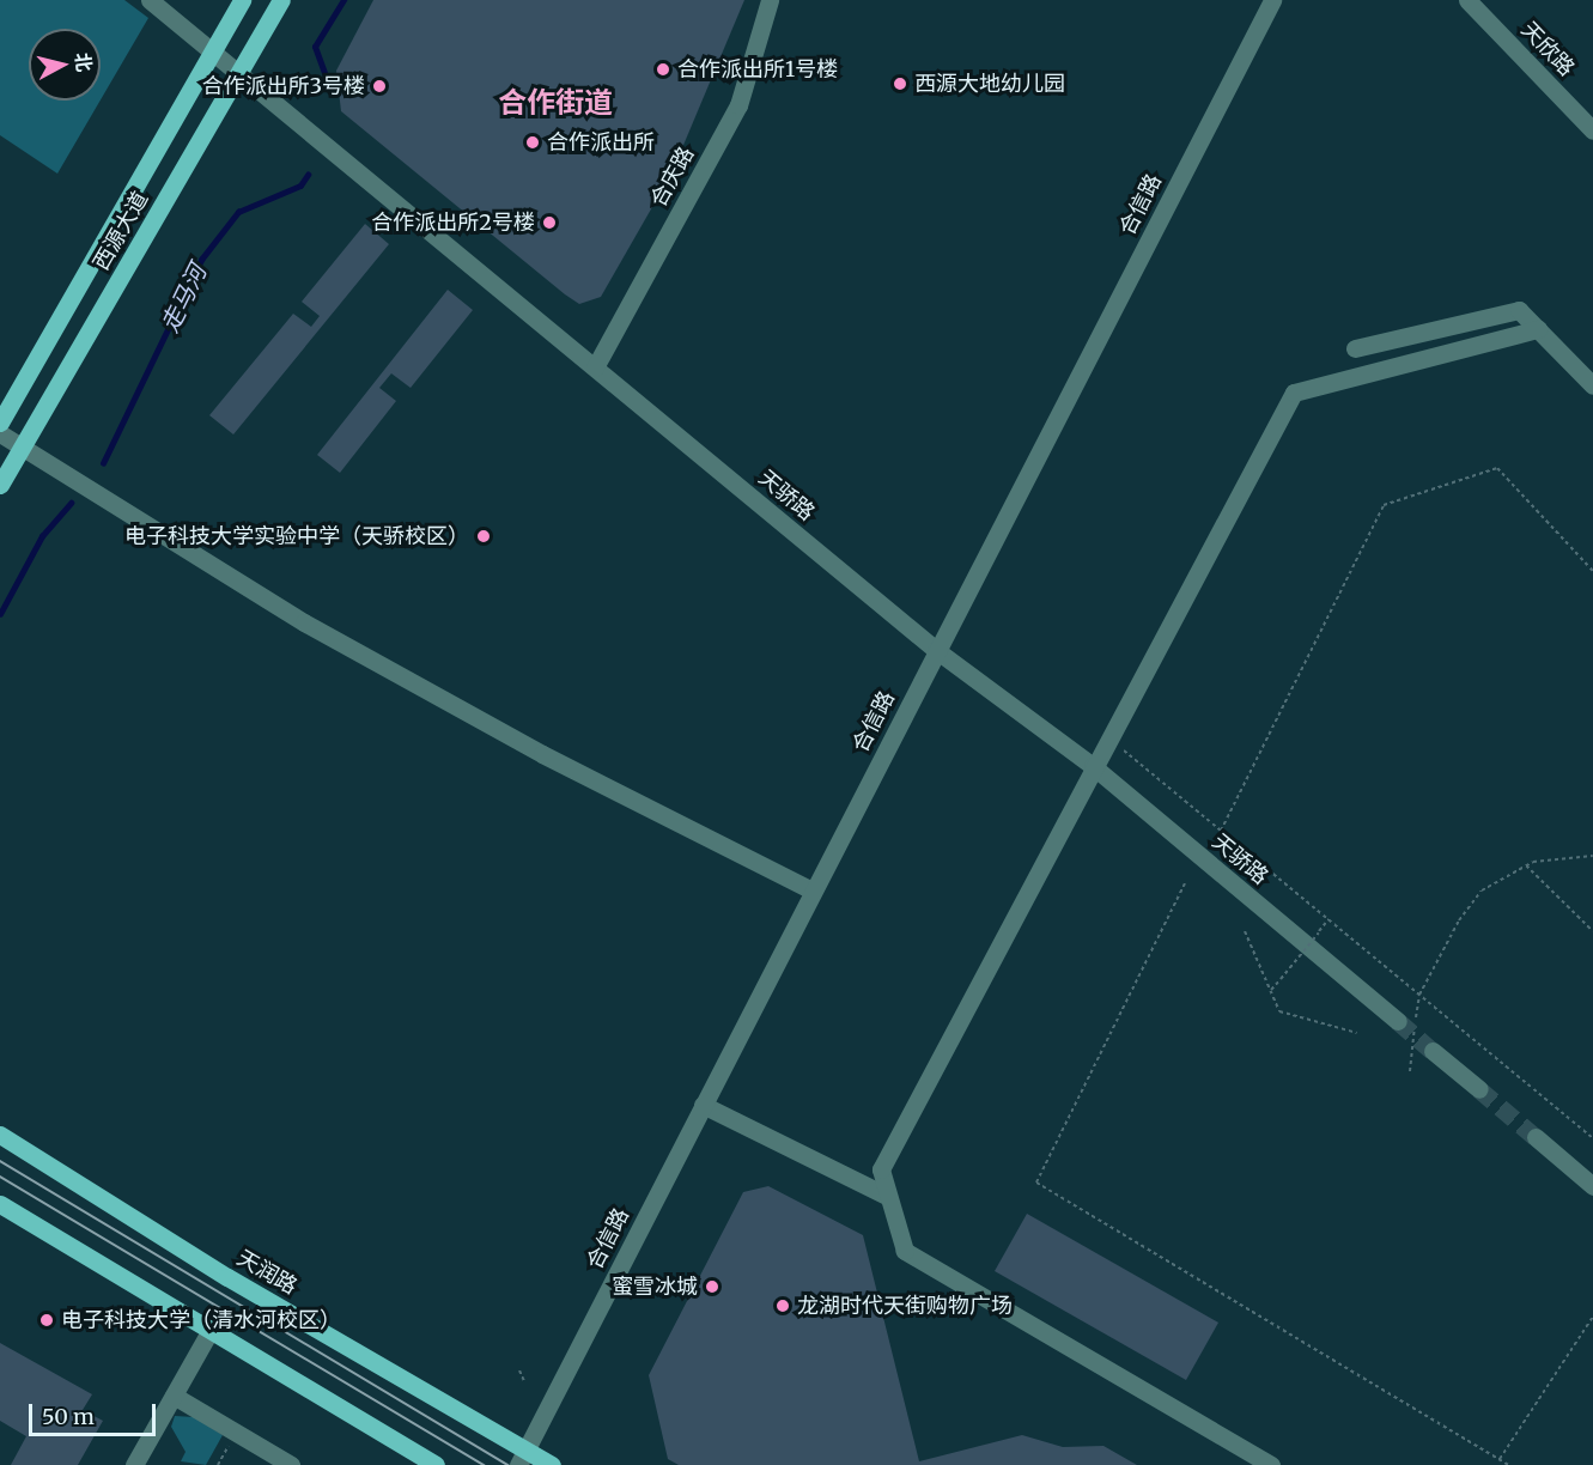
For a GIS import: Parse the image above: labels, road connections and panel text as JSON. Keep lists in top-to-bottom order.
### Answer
{
  "streets": {
    "main road": ["西源大道", "天润路"],
    "street": [
      "天欣路",
      "合庆路",
      "合信路",
      "天骄路"
    ]
  },
  "crossings": [
    ["合庆路", "天骄路"],
    ["合信路", "天骄路"],
    ["合信路", "天润路"],
    ["西源大道", "天骄路"]
  ],
  "districts": ["合作街道"],
  "water": ["走马河"],
  "places": [
    "合作派出所1号楼",
    "西源大地幼儿园",
    "合作派出所3号楼",
    "合作派出所",
    "合作派出所2号楼",
    "电子科技大学实验中学（天骄校区）",
    "蜜雪冰城",
    "龙湖时代天街购物广场",
    "电子科技大学（清水河校区）"
  ],
  "scale_bar": "50 m",
  "north": "right"
}
